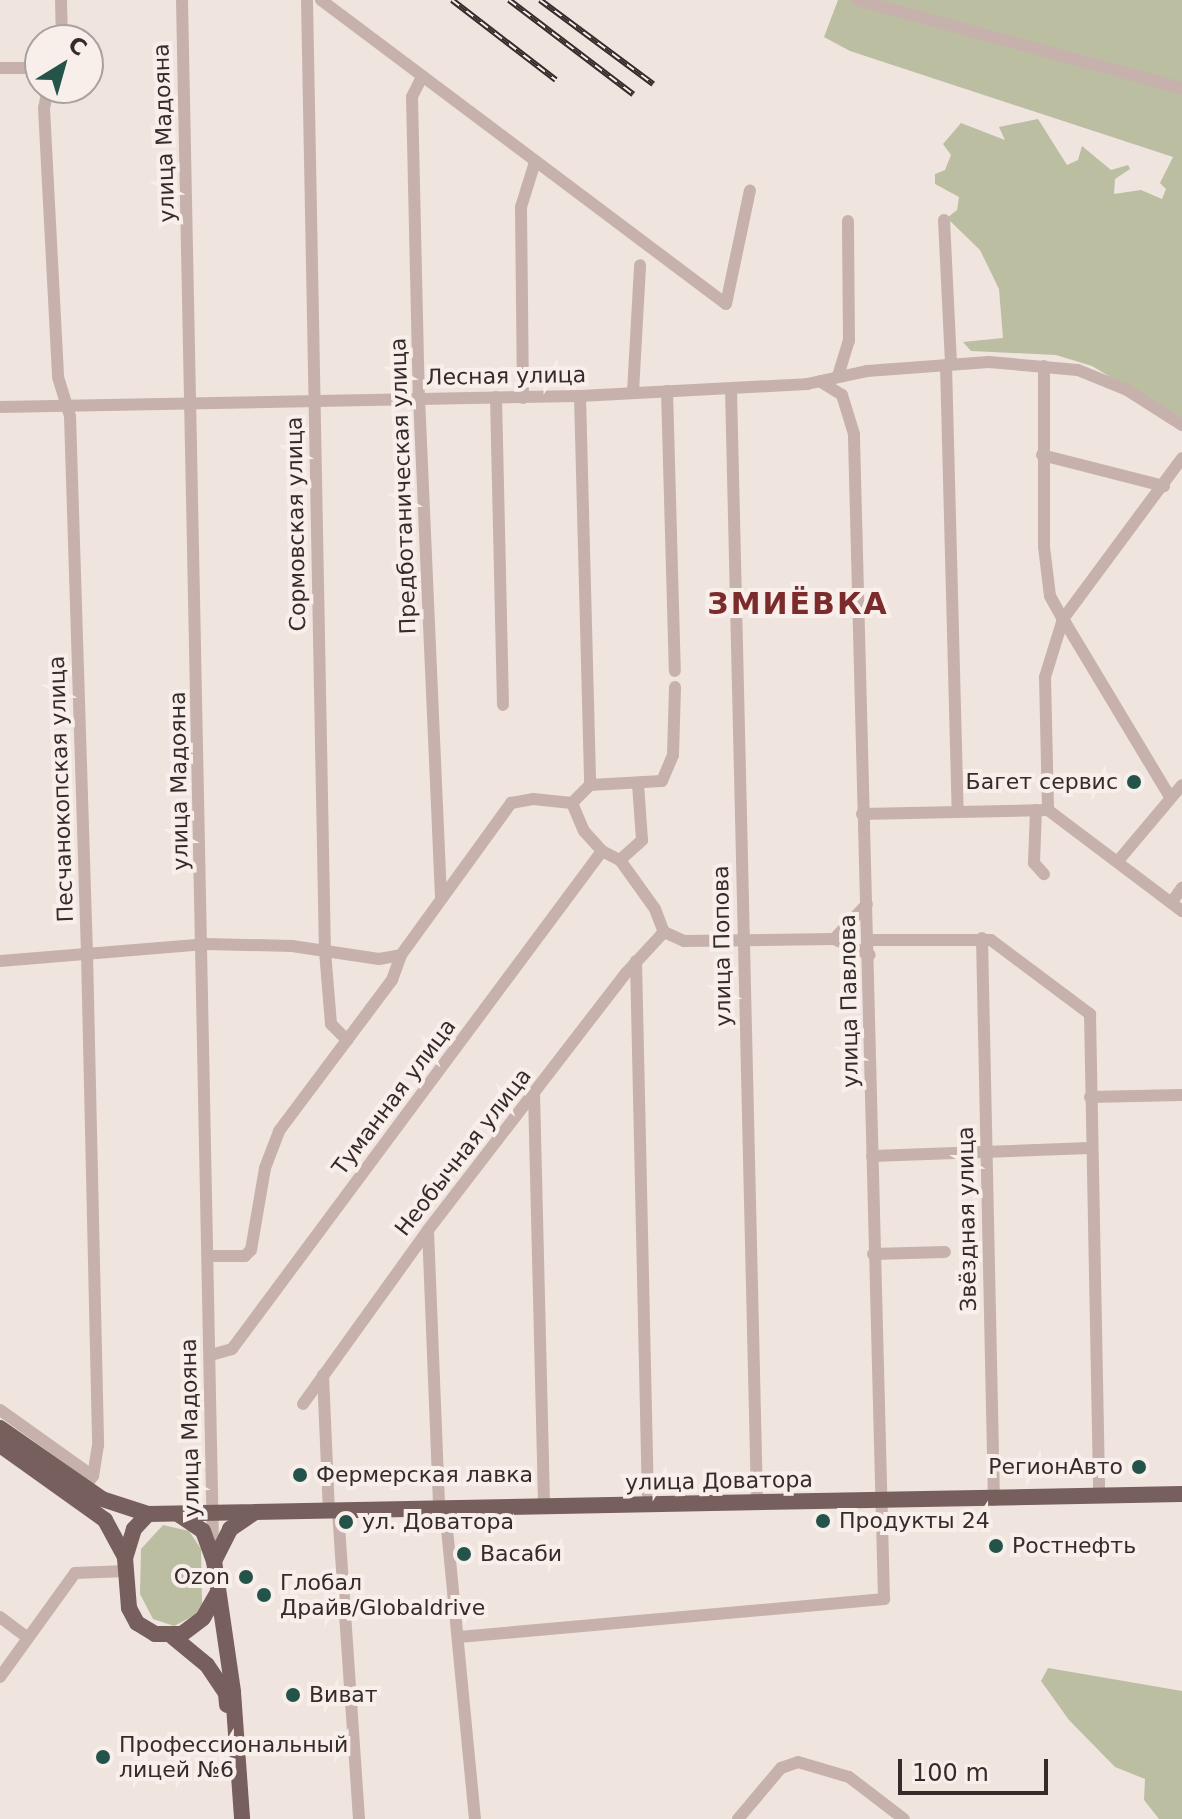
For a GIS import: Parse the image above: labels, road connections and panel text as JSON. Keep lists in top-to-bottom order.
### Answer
{
  "streets": {
    "main road": ["улица Доватора"],
    "street": [
      "улица Мадояна",
      "Лесная улица",
      "Предботаническая улица",
      "Сормовская улица",
      "Песчанокопская улица",
      "улица Попова",
      "улица Павлова",
      "Туманная улица",
      "Необычная улица",
      "Звёздная улица"
    ]
  },
  "crossings": [
    ["улица Мадояна", "Лесная улица"],
    ["улица Мадояна", "Туманная улица"],
    ["улица Мадояна", "улица Доватора"],
    ["Лесная улица", "Предботаническая улица"],
    ["Лесная улица", "Сормовская улица"],
    ["Лесная улица", "Песчанокопская улица"],
    ["Лесная улица", "улица Попова"],
    ["Лесная улица", "улица Павлова"],
    ["улица Попова", "улица Доватора"],
    ["улица Павлова", "улица Доватора"],
    ["Звёздная улица", "улица Доватора"]
  ],
  "districts": ["ЗМИЁВКА"],
  "places": [
    "Багет сервис",
    "РегионАвто",
    "Фермерская лавка",
    "Продукты 24",
    "ул. Доватора",
    "Ростнефть",
    "Васаби",
    "Ozon",
    "Глобал Драйв/Globaldrive",
    "Виват",
    "Профессиональный лицей №6"
  ],
  "scale_bar": "100 m",
  "north": "top right"
}
